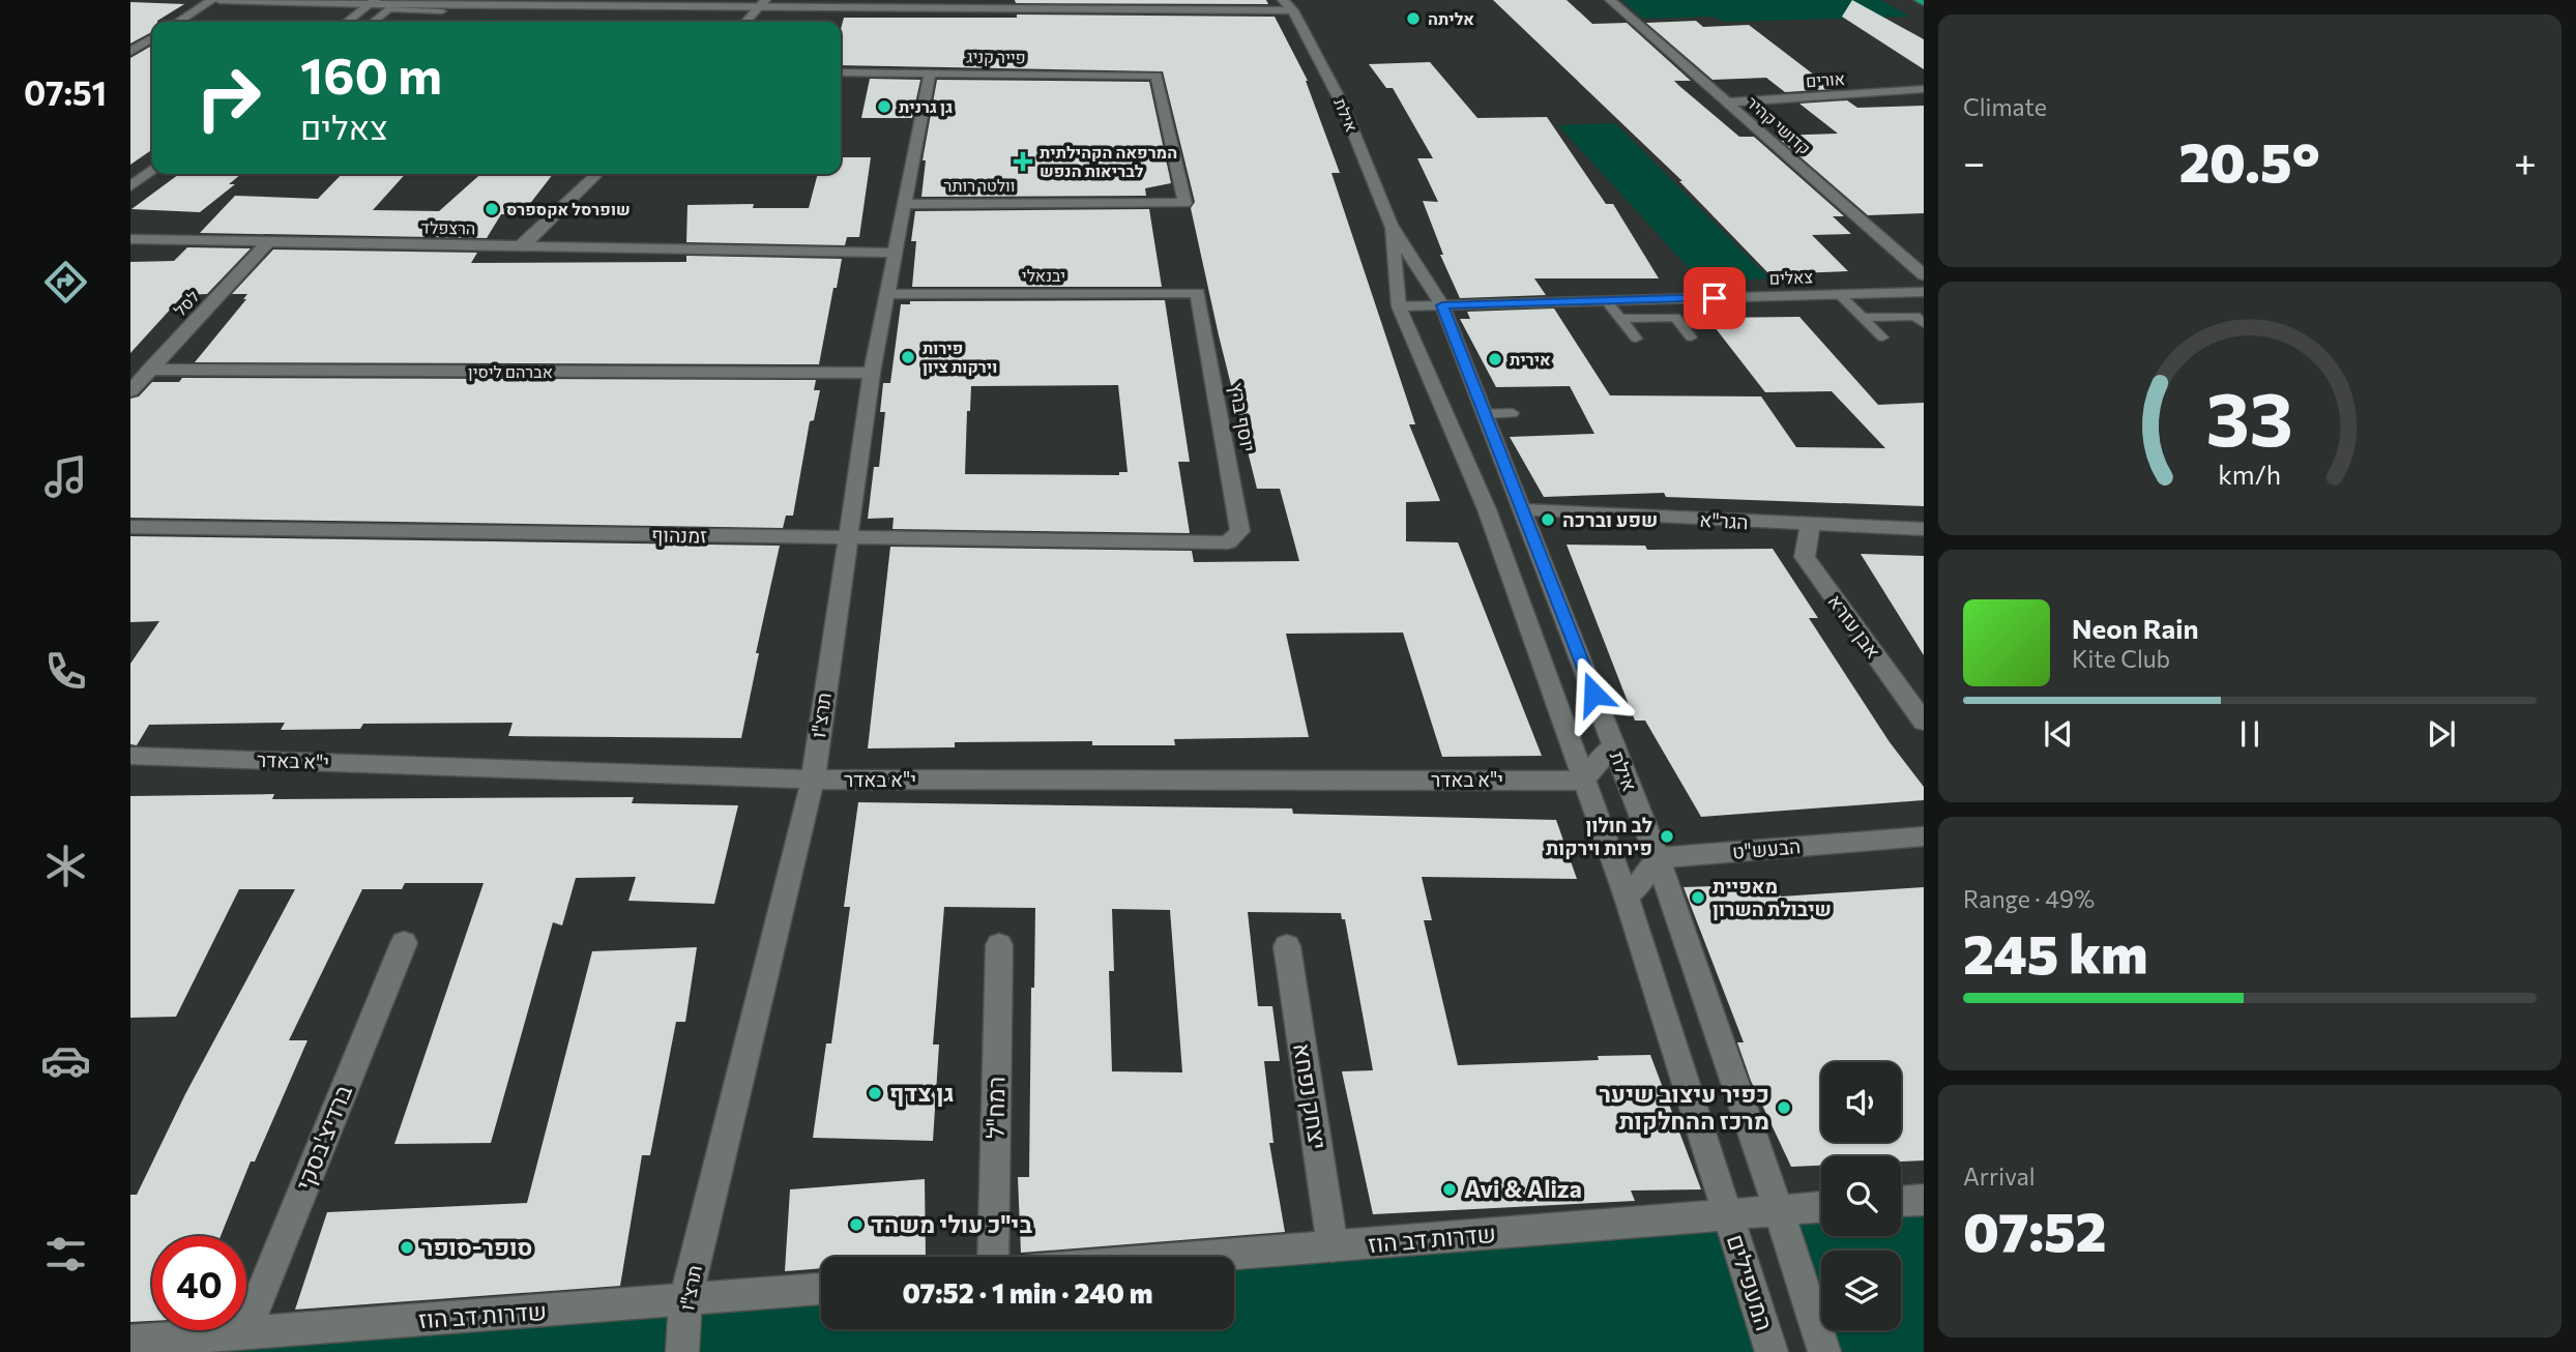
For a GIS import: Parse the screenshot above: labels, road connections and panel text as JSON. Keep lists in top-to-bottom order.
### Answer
{
  "streets": {
    "street": [
      "פייר קניג",
      "אורים",
      "אילת",
      "קדושי קהיר",
      "וולטר רותר",
      "הרצפלד",
      "יבנאלי",
      "צאלים",
      "לסל",
      "אברהם ליסין",
      "יוסף ברץ",
      "הגר\"א",
      "זמנהוף",
      "אבן עזרא",
      "תרצ\"ו",
      "י\"א באדר",
      "הבעש\"ט",
      "יצחק נפחא",
      "רמח\"ל",
      "ברדיצ'בסקי",
      "שדרות דב הוז",
      "המעפילים"
    ]
  },
  "crossings": [
    ["פייר קניג", "וולטר רותר"],
    ["פייר קניג", "תרצ\"ו"],
    ["אורים", "קדושי קהיר"],
    ["אילת", "צאלים"],
    ["אילת", "הגר\"א"],
    ["אילת", "י\"א באדר"],
    ["אילת", "הבעש\"ט"],
    ["אילת", "שדרות דב הוז"],
    ["אילת", "המעפילים"],
    ["וולטר רותר", "תרצ\"ו"],
    ["הרצפלד", "לסל"],
    ["הרצפלד", "תרצ\"ו"],
    ["יבנאלי", "יוסף ברץ"],
    ["יבנאלי", "תרצ\"ו"],
    ["לסל", "אברהם ליסין"],
    ["אברהם ליסין", "תרצ\"ו"],
    ["יוסף ברץ", "זמנהוף"],
    ["הגר\"א", "אבן עזרא"],
    ["זמנהוף", "תרצ\"ו"],
    ["תרצ\"ו", "י\"א באדר"],
    ["תרצ\"ו", "שדרות דב הוז"],
    ["יצחק נפחא", "שדרות דב הוז"],
    ["ברדיצ'בסקי", "שדרות דב הוז"],
    ["שדרות דב הוז", "המעפילים"]
  ],
  "places": {
    "other": [
      "אליתה",
      "גן גרנית",
      "שופרסל אקספרס",
      "פירות וירקות ציון",
      "אירית",
      "שפע וברכה",
      "לב חולון פירות וירקות",
      "מאפיית שיבולת השרון",
      "גן צדף",
      "כפיר עיצוב שיער מרכז ההחלקות",
      "Avi & Aliza",
      "בי\"כ עולי משהד",
      "סופר-סופר"
    ],
    "health": ["המרפאה הקהילתית לבריאות הנפש"]
  },
  "page": {
    "tabs": "07:51",
    "tile": [
      "Climate",
      ["Range · 49%", "245 km"],
      ["Arrival", "07:52"]
    ],
    "turn": ["160 m", "צאלים"],
    "heat": ["−", "20.5°", "+"],
    "song": ["Neon Rain", "Kite Club"],
    "limit": "40",
    "trip": "07:52 · 1 min · 240 m",
    "gauge": ["33", "km/h"]
  }
}
